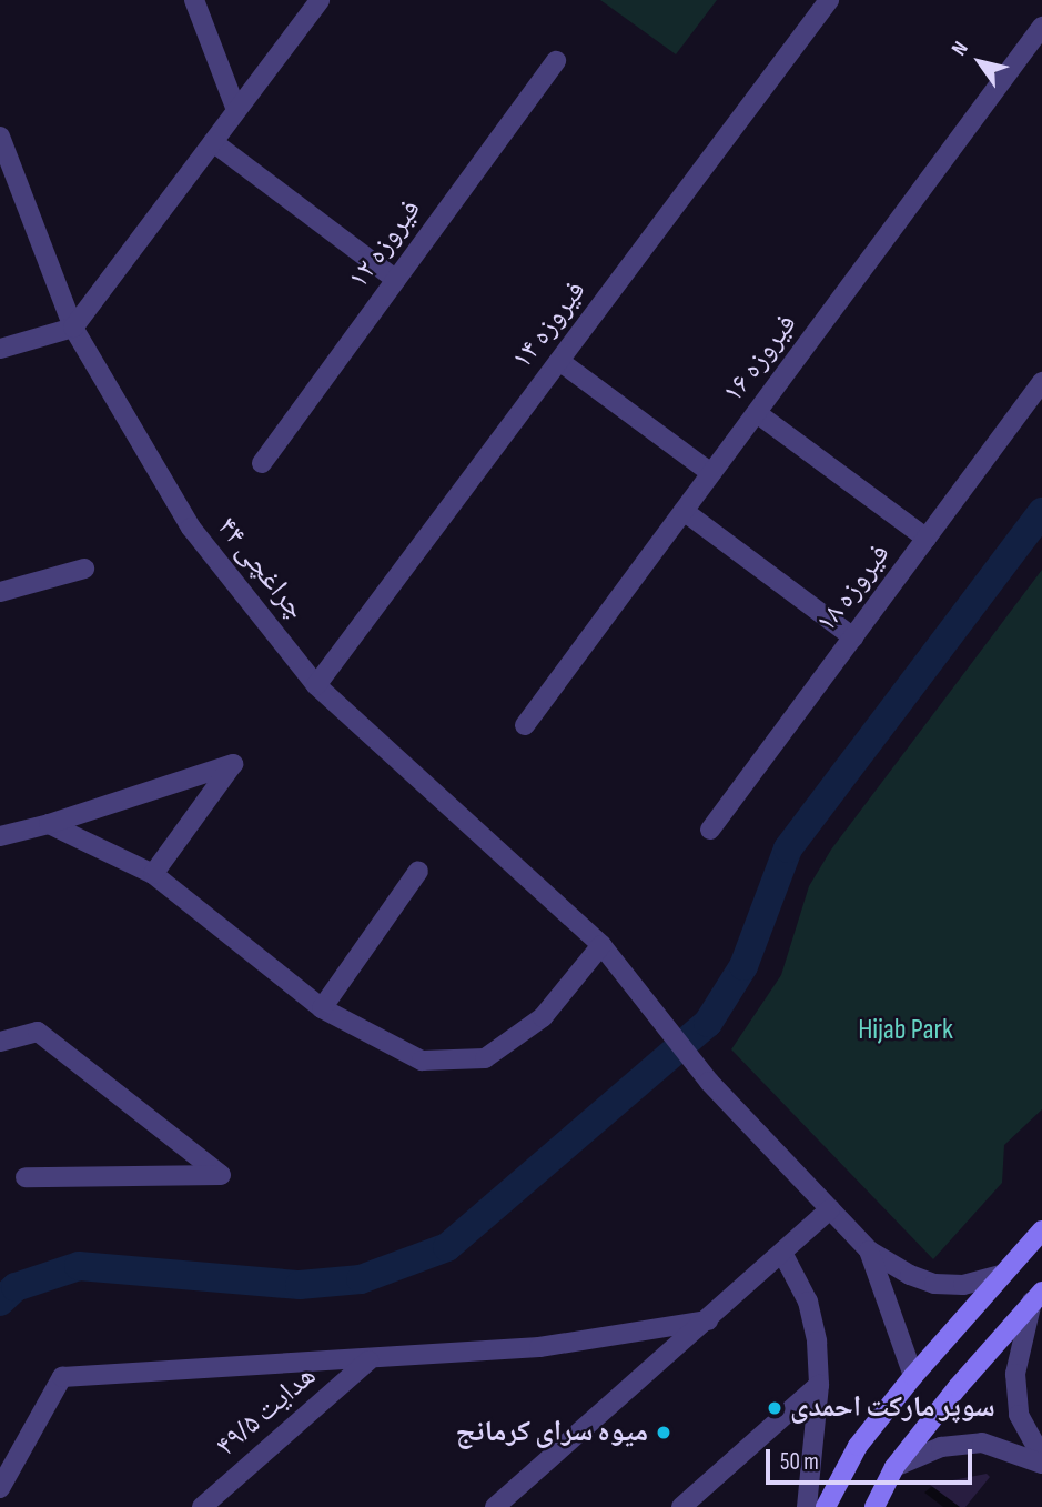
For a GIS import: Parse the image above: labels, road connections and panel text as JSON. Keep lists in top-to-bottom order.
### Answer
{
  "streets": {
    "street": [
      "فیروزه ۱۲",
      "فیروزه ۱۴",
      "فیروزه ۱۶",
      "چراغچی ۴۴",
      "فیروزه ۱۸",
      "هدایت ۴۹/۵"
    ]
  },
  "crossings": [
    ["فیروزه ۱۴", "چراغچی ۴۴"]
  ],
  "parks": ["Hijab Park"],
  "places": ["سوپر مارکت احمدی", "میوه سرای کرمانج"],
  "scale_bar": "50 m",
  "north": "top left"
}
